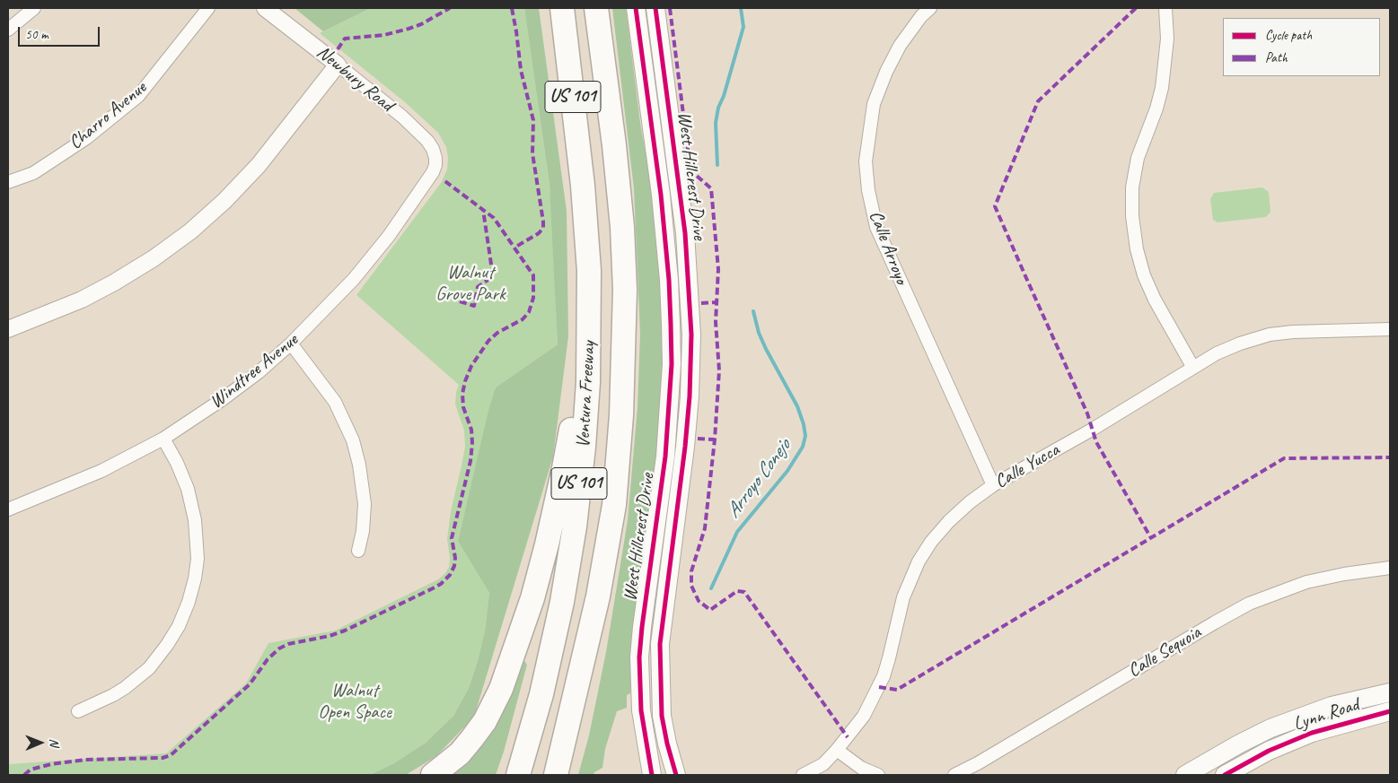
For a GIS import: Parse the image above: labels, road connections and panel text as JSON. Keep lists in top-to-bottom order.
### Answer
{
  "streets": {
    "highway": ["US 101", "Ventura Freeway"],
    "main road": ["West Hillcrest Drive", "Lynn Road"],
    "street": [
      "Newbury Road",
      "Charro Avenue",
      "Calle Arroyo",
      "Windtree Avenue",
      "Calle Yucca",
      "Calle Sequoia"
    ]
  },
  "crossings": [
    ["Newbury Road", "Windtree Avenue"],
    ["Calle Arroyo", "Calle Yucca"]
  ],
  "water": ["Arroyo Conejo"],
  "parks": ["Walnut Grove Park", "Walnut Open Space"],
  "legend": ["Cycle path", "Path"],
  "scale_bar": "50 m",
  "north": "right"
}
